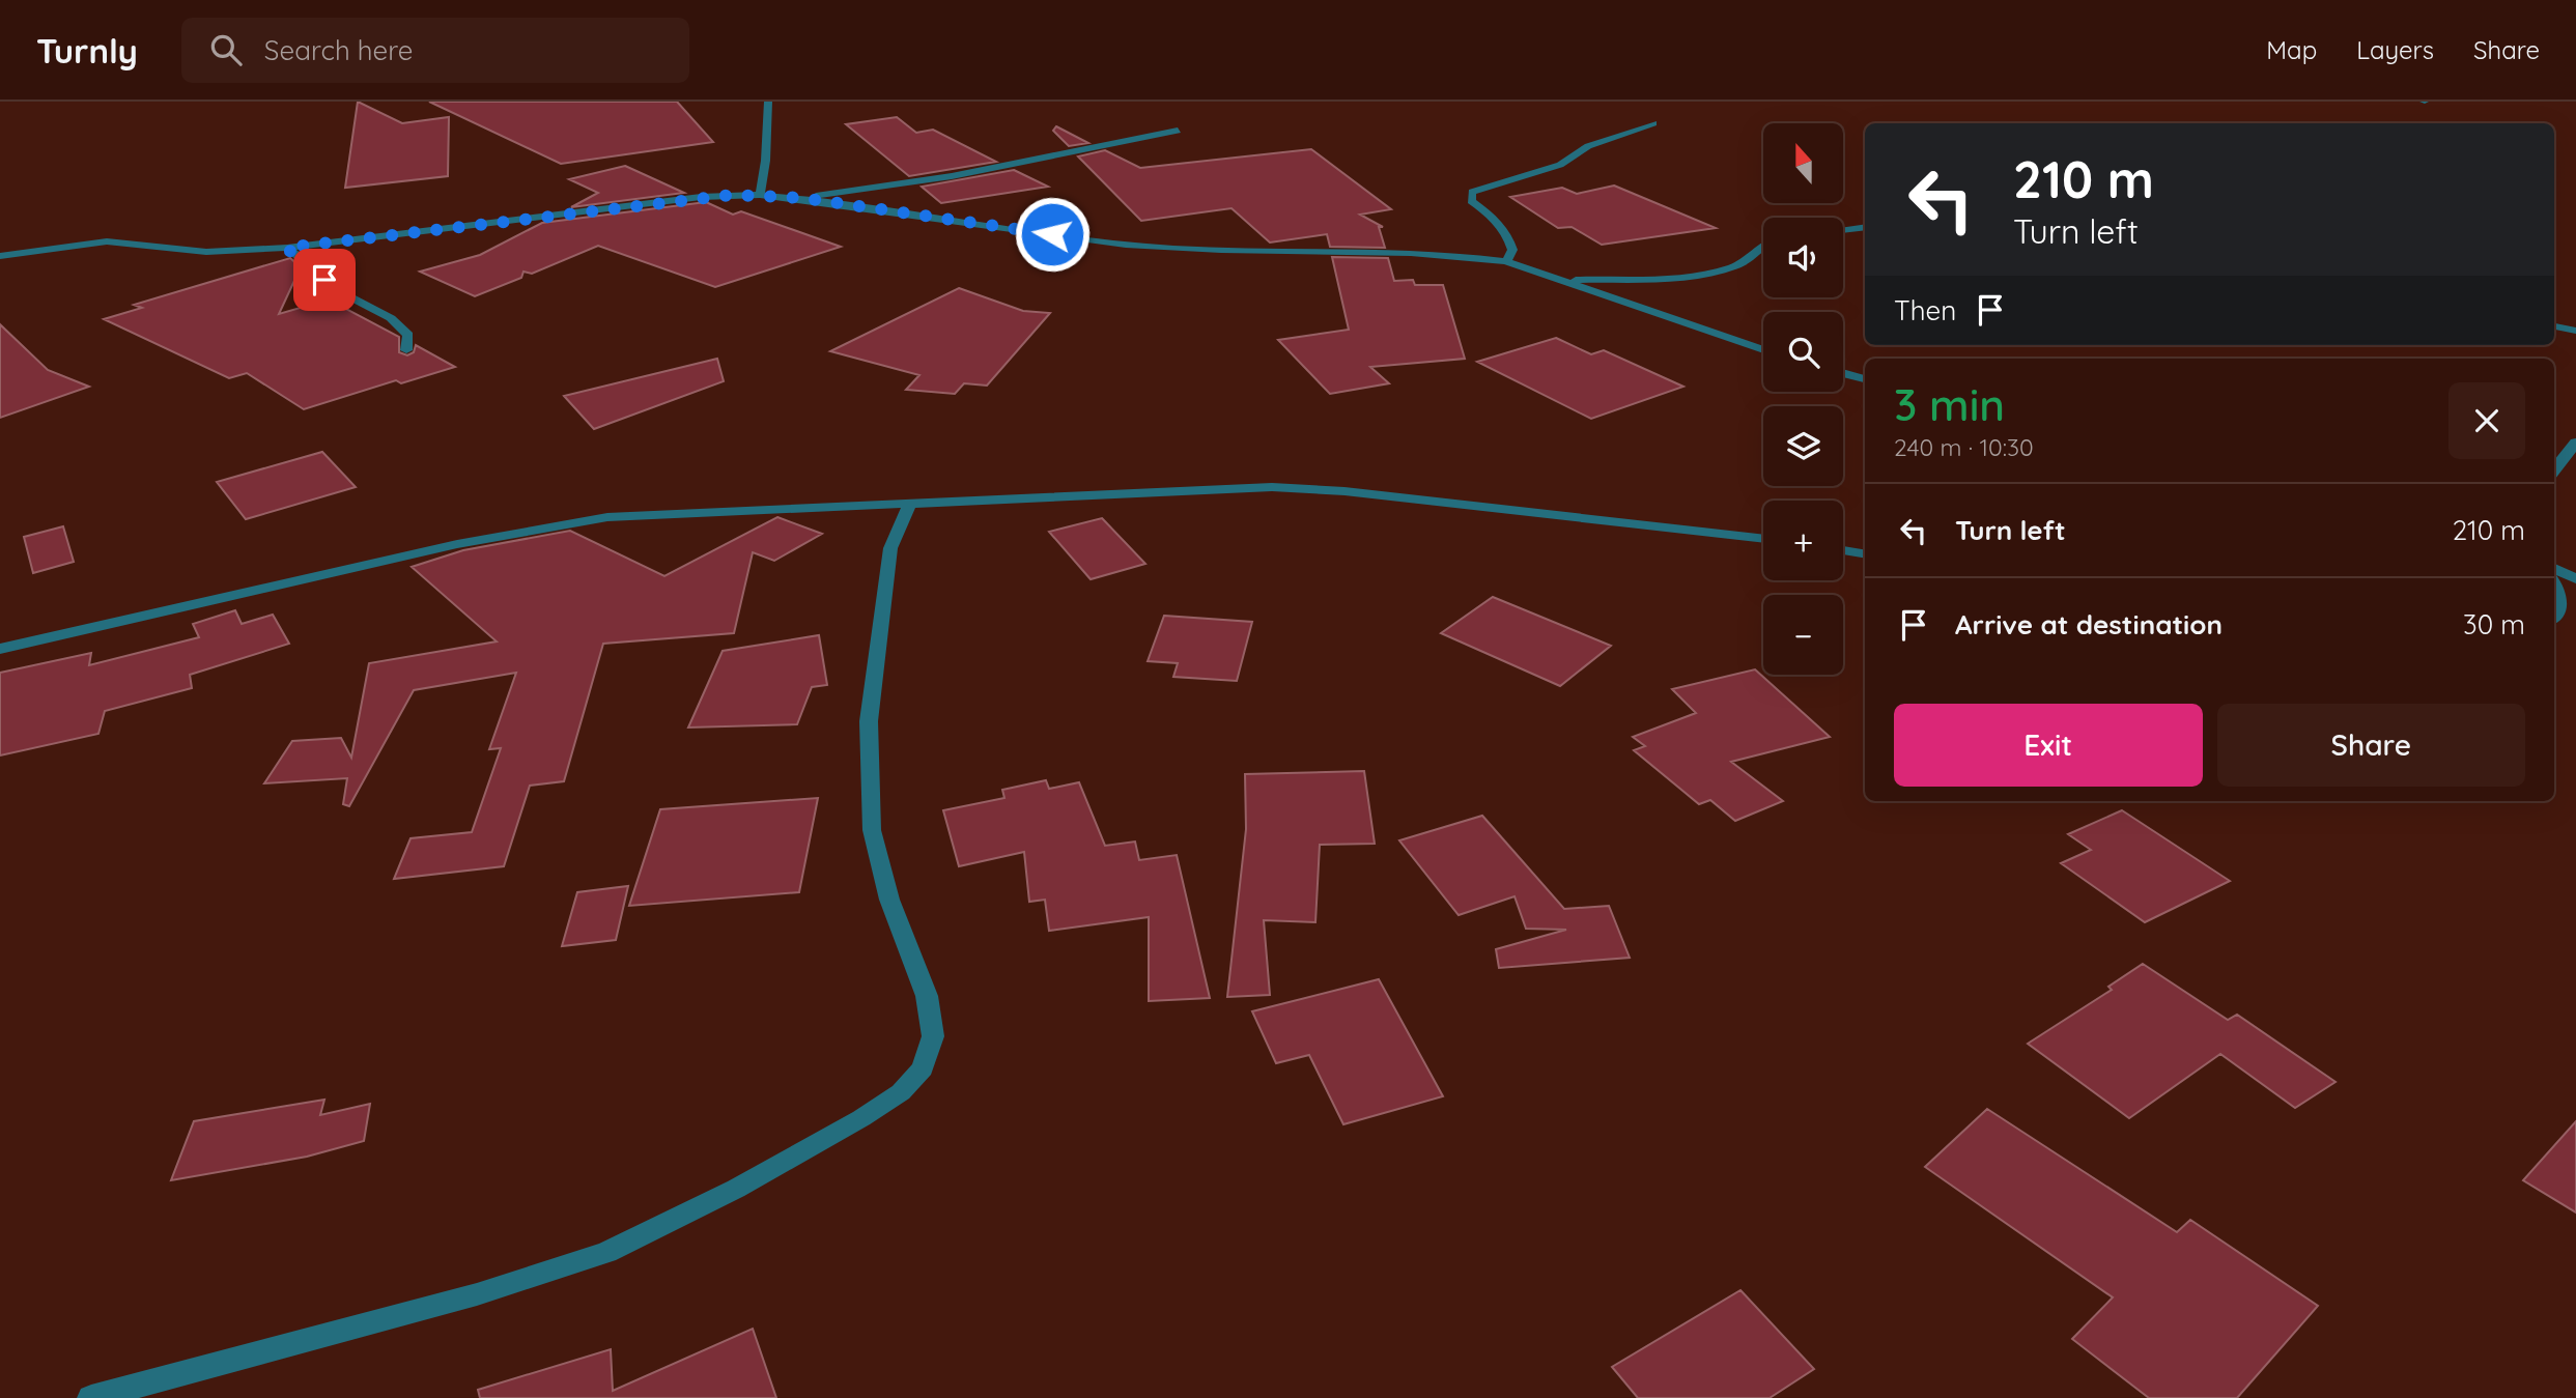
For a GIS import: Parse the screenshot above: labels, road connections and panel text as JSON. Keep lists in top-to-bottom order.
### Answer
{
  "north": "top",
  "page": {
    "header": "Turnly",
    "search": "Search here",
    "nav": ["Map", "Layers", "Share"],
    "map_buttons": ["+", "−"],
    "turn": ["210 m", "Turn left"],
    "then": "Then",
    "heading": ["3 min", "240 m · 10:30"],
    "list": [
      {
        "name": "Turn left",
        "value": "210 m"
      },
      {
        "name": "Arrive at destination",
        "value": "30 m"
      }
    ],
    "buttons": ["Exit", "Share"]
  }
}
